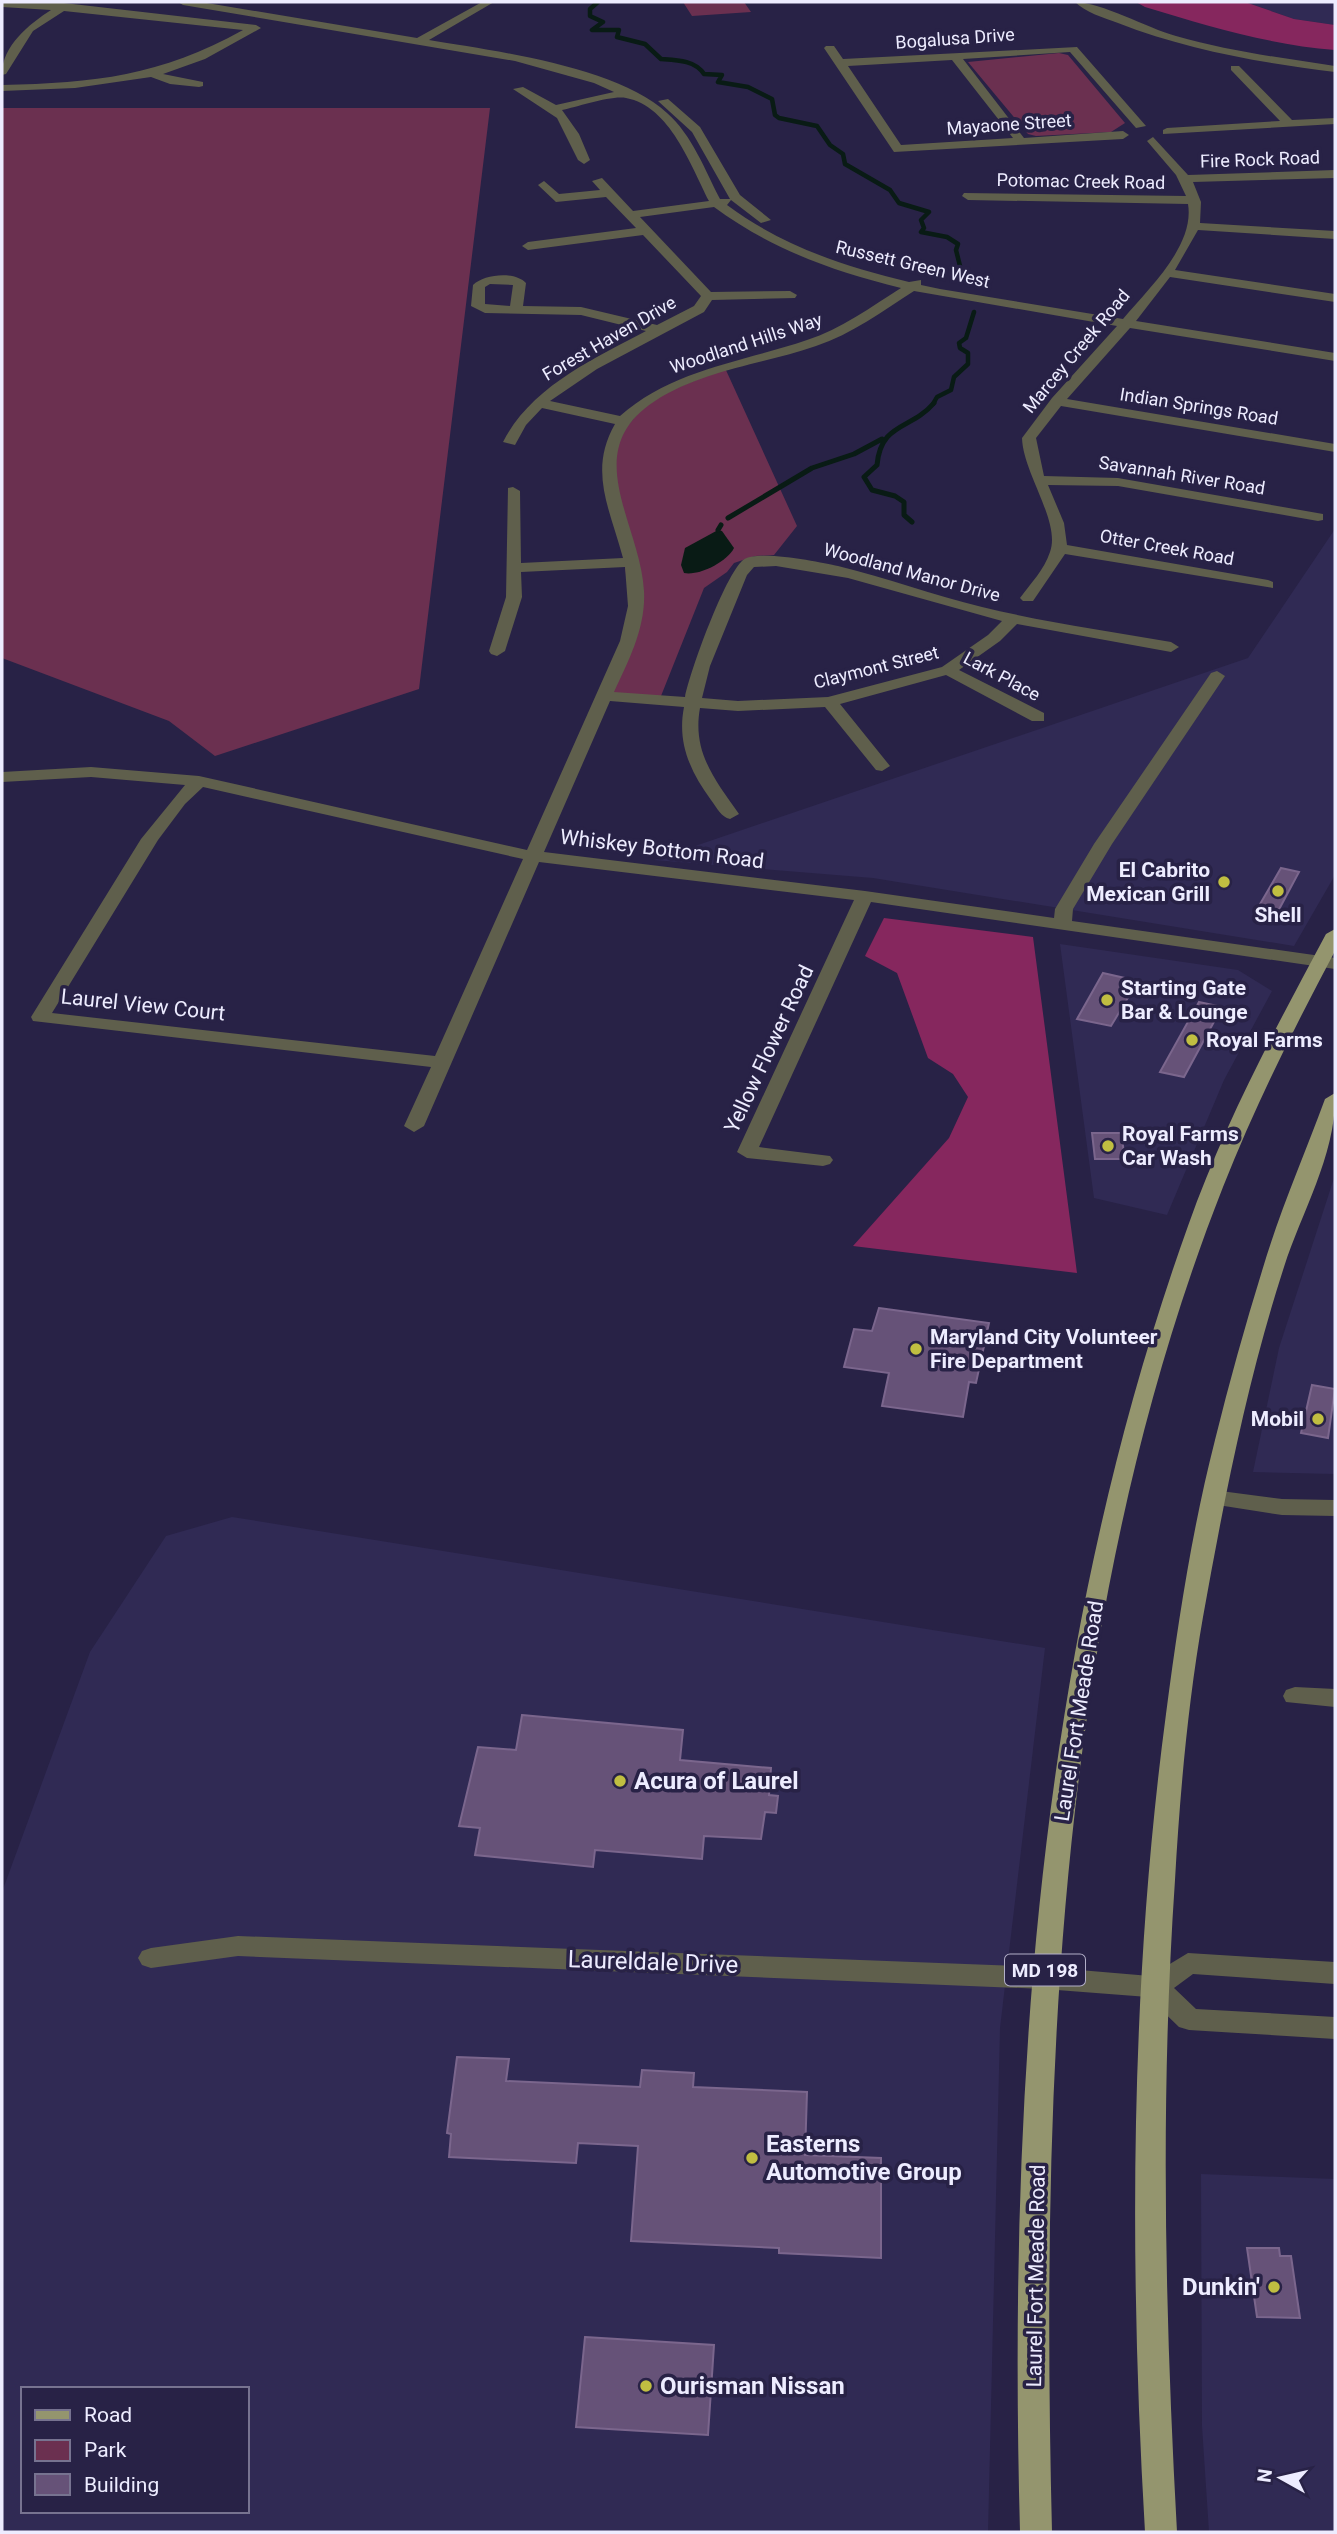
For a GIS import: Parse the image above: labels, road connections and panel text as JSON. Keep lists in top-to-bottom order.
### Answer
{
  "streets": {
    "main road": ["Laurel Fort Meade Road", "MD 198"],
    "street": [
      "Bogalusa Drive",
      "Mayaone Street",
      "Fire Rock Road",
      "Potomac Creek Road",
      "Russett Green West",
      "Forest Haven Drive",
      "Woodland Hills Way",
      "Marcey Creek Road",
      "Indian Springs Road",
      "Savannah River Road",
      "Otter Creek Road",
      "Woodland Manor Drive",
      "Claymont Street",
      "Lark Place",
      "Whiskey Bottom Road",
      "Laurel View Court",
      "Yellow Flower Road",
      "Laureldale Drive"
    ]
  },
  "crossings": [
    ["Bogalusa Drive", "Mayaone Street"],
    ["Russett Green West", "Woodland Hills Way"],
    ["Russett Green West", "Marcey Creek Road"],
    ["Forest Haven Drive", "Woodland Hills Way"],
    ["Woodland Hills Way", "Claymont Street"],
    ["Woodland Hills Way", "Whiskey Bottom Road"],
    ["Marcey Creek Road", "Indian Springs Road"],
    ["Marcey Creek Road", "Savannah River Road"],
    ["Marcey Creek Road", "Otter Creek Road"],
    ["Woodland Manor Drive", "Claymont Street"],
    ["Claymont Street", "Lark Place"],
    ["Whiskey Bottom Road", "Laurel View Court"],
    ["Whiskey Bottom Road", "Yellow Flower Road"],
    ["Whiskey Bottom Road", "Laurel Fort Meade Road"],
    ["Laurel Fort Meade Road", "Laureldale Drive"]
  ],
  "places": [
    "El Cabrito Mexican Grill",
    "Shell",
    "Starting Gate Bar & Lounge",
    "Royal Farms",
    "Royal Farms Car Wash",
    "Maryland City Volunteer Fire Department",
    "Mobil",
    "Acura of Laurel",
    "Easterns Automotive Group",
    "Dunkin'",
    "Ourisman Nissan"
  ],
  "legend": ["Road", "Park", "Building"],
  "north": "left"
}
